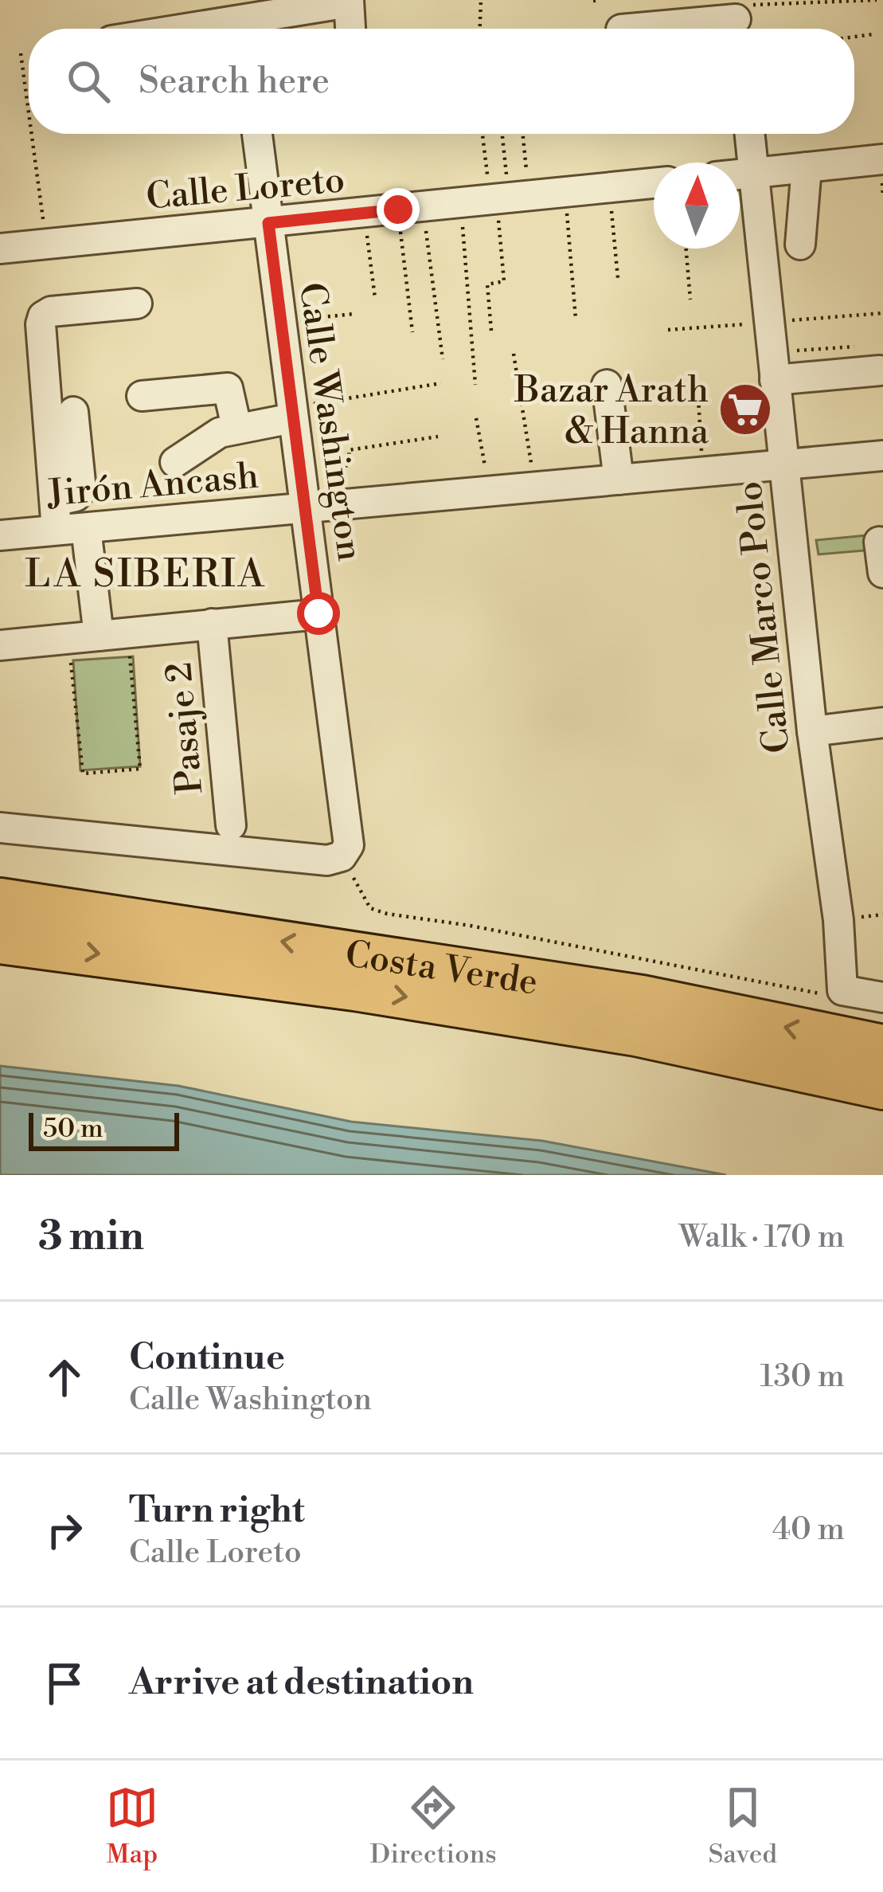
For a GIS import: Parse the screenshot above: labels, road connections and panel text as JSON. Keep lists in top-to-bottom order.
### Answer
{
  "streets": {
    "highway": ["Costa Verde"],
    "street": [
      "Calle Loreto",
      "Calle Washington",
      "Jirón Ancash",
      "Calle Marco Polo",
      "Pasaje 2"
    ]
  },
  "crossings": [
    ["Calle Loreto", "Calle Washington"],
    ["Calle Washington", "Jirón Ancash"],
    ["Jirón Ancash", "Calle Marco Polo"]
  ],
  "districts": ["LA SIBERIA"],
  "places": {
    "supermarket": ["Bazar Arath & Hanna"]
  },
  "scale_bar": "50 m",
  "north": "top",
  "page": {
    "search": "Search here",
    "scale": "50 m",
    "heading": ["3 min", "Walk · 170 m"],
    "list": [
      ["Continue", "Calle Washington", "130 m"],
      ["Turn right", "Calle Loreto", "40 m"],
      "Arrive at destination"
    ],
    "nav": ["Map", "Directions", "Saved"]
  }
}
